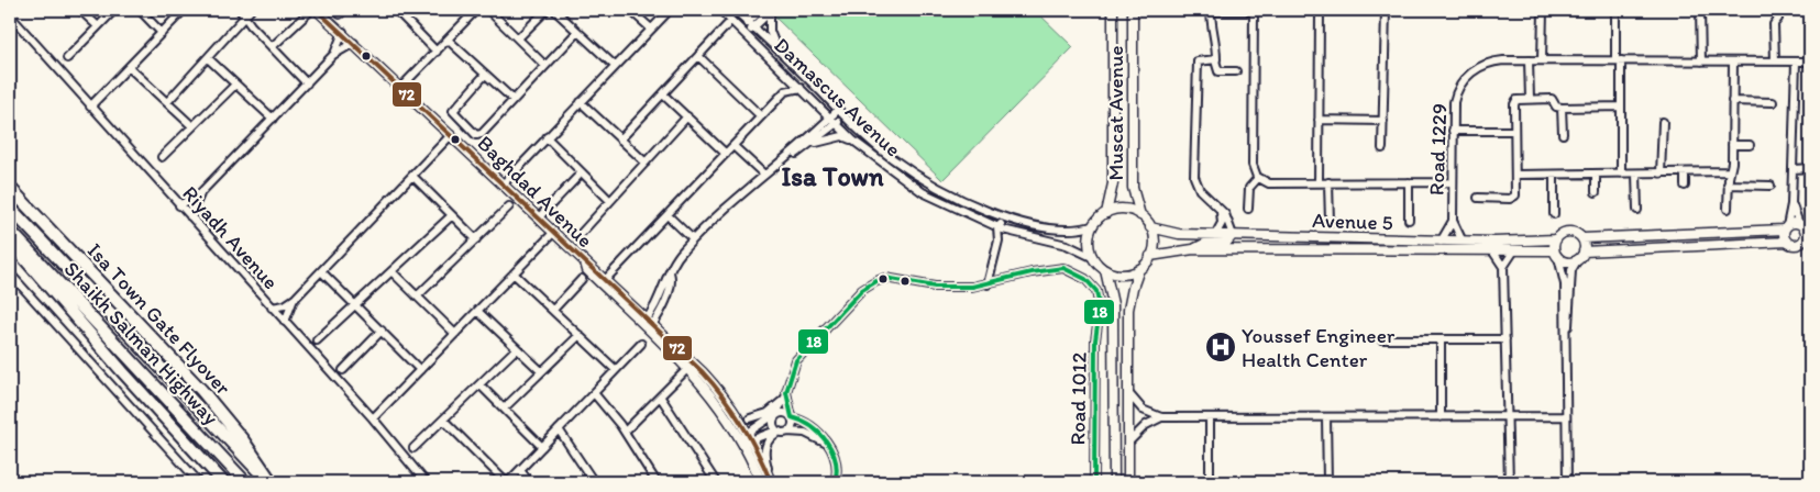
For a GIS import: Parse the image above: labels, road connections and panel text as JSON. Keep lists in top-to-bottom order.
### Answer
{
  "streets": {
    "main road": ["Isa Town Gate Flyover", "Shaikh Salman Highway"],
    "street": [
      "Damascus Avenue",
      "Muscat Avenue",
      "Road 1229",
      "Baghdad Avenue",
      "Avenue 5",
      "Riyadh Avenue",
      "Road 1012"
    ]
  },
  "crossings": [
    ["Damascus Avenue", "Muscat Avenue"],
    ["Damascus Avenue", "Avenue 5"],
    ["Muscat Avenue", "Avenue 5"],
    ["Road 1229", "Avenue 5"],
    ["Isa Town Gate Flyover", "Shaikh Salman Highway"]
  ],
  "districts": ["Isa Town"],
  "places": {
    "hospital": ["Youssef Engineer Health Center"]
  },
  "lines": ["transit line 72", "transit line 18"]
}
